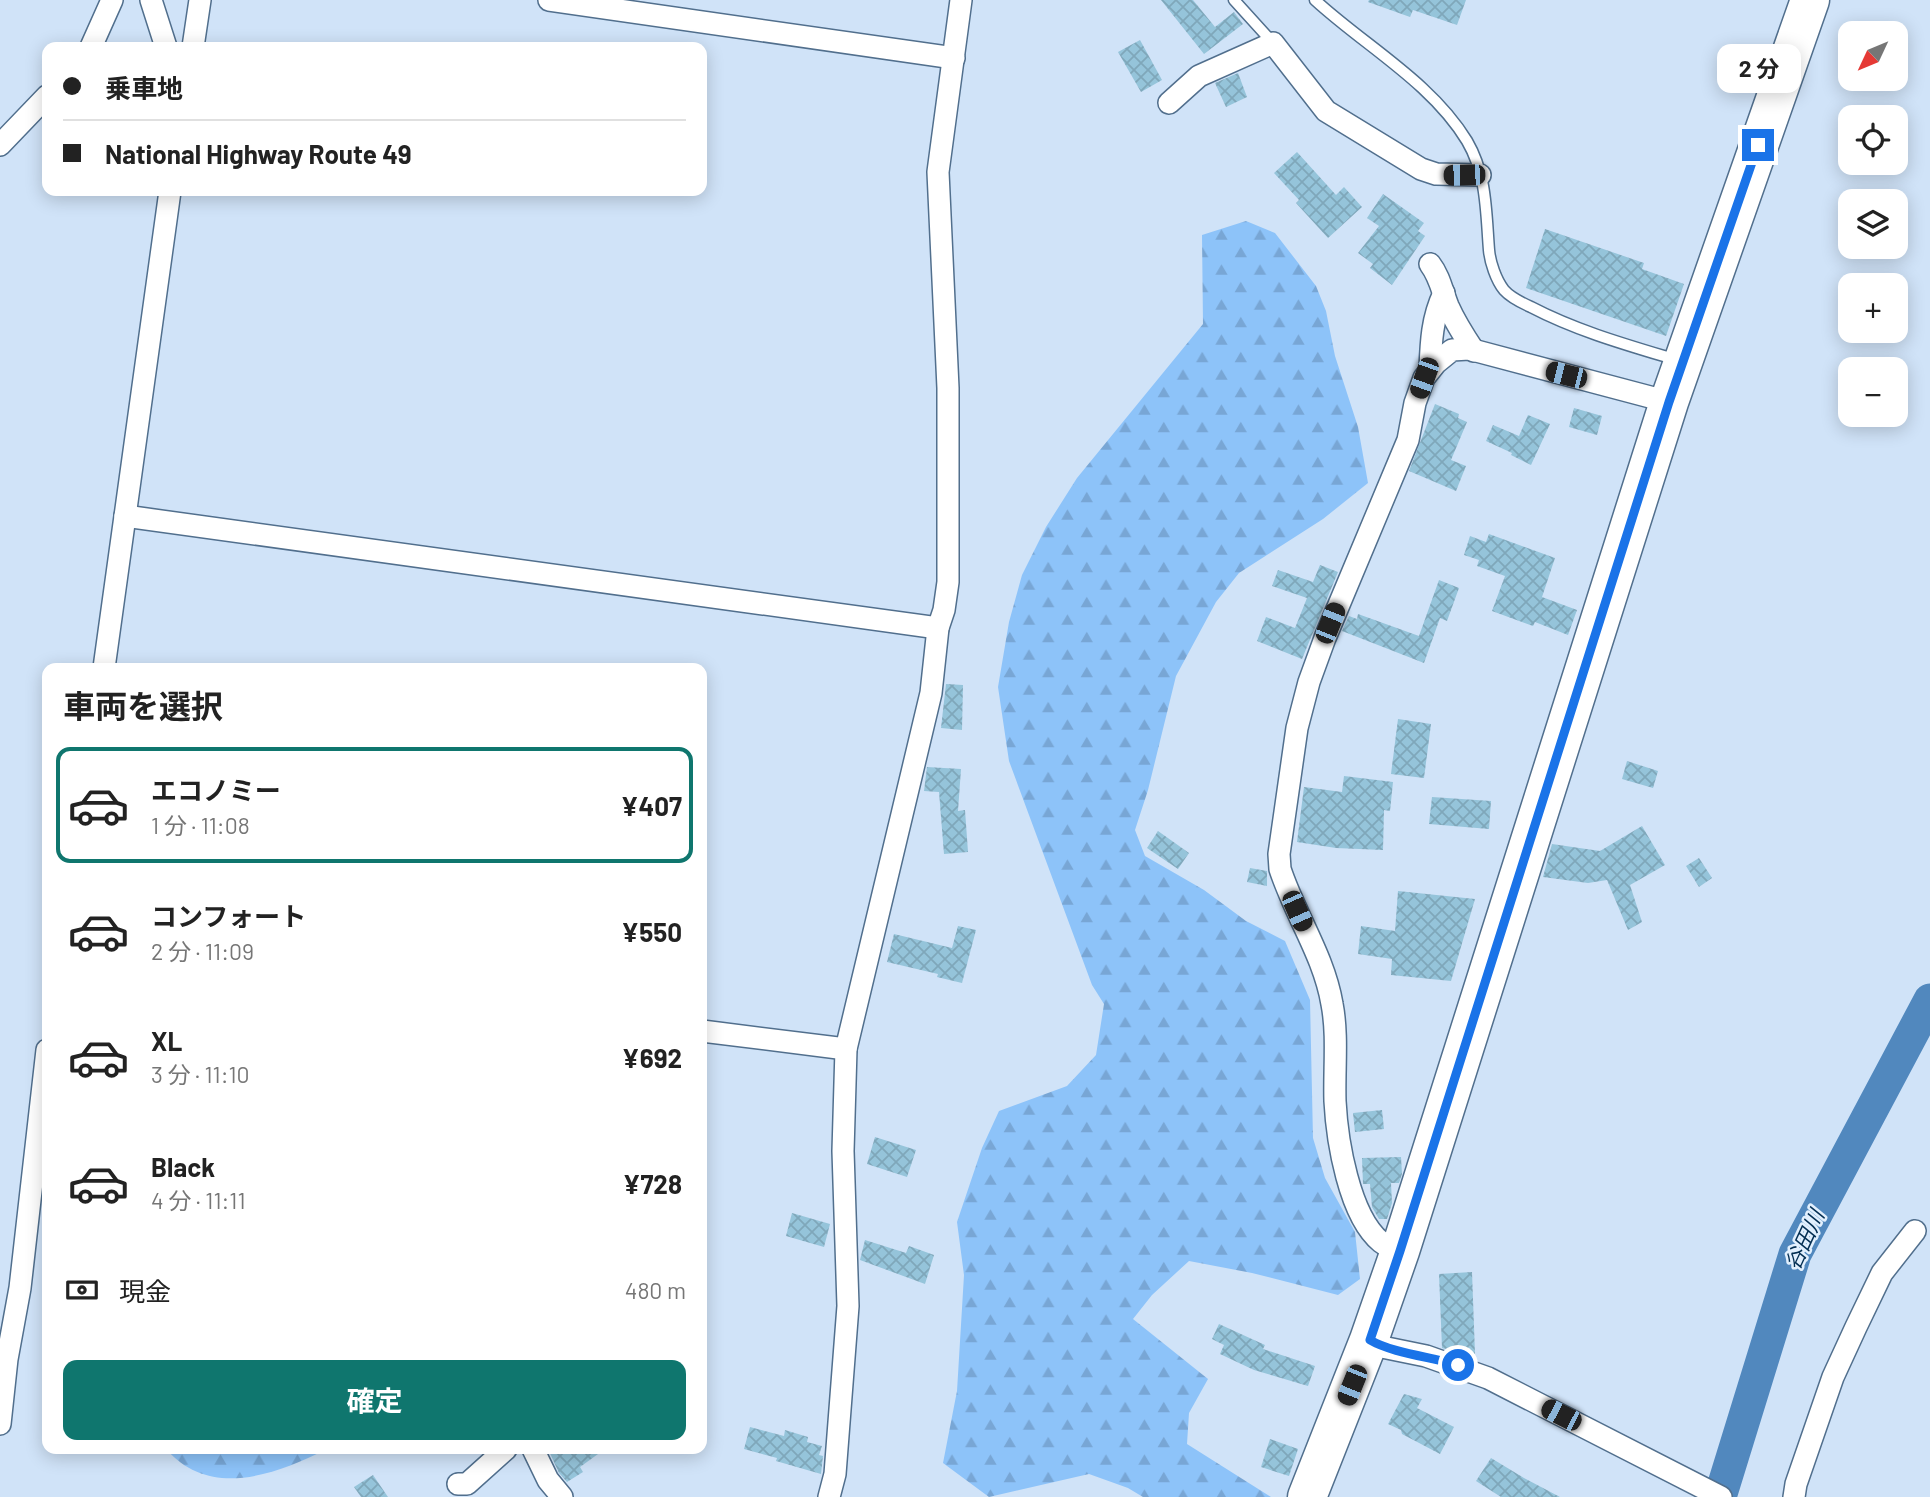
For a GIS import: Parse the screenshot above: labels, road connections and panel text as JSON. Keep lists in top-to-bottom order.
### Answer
{
  "water": ["谷田川"],
  "north": "bottom left",
  "page": {
    "map_buttons": ["+", "−"],
    "banner": ["乗車地", "National Highway Route 49"],
    "bubble": "2 分",
    "heading": "車両を選択",
    "list": [
      {
        "name": "エコノミー",
        "note": "1 分 · 11:08",
        "value": "¥407"
      },
      {
        "name": "コンフォート",
        "note": "2 分 · 11:09",
        "value": "¥550"
      },
      {
        "name": "XL",
        "note": "3 分 · 11:10",
        "value": "¥692"
      },
      {
        "name": "Black",
        "note": "4 分 · 11:11",
        "value": "¥728"
      }
    ],
    "pay": ["現金", "480 m"],
    "buttons": "確定"
  }
}
